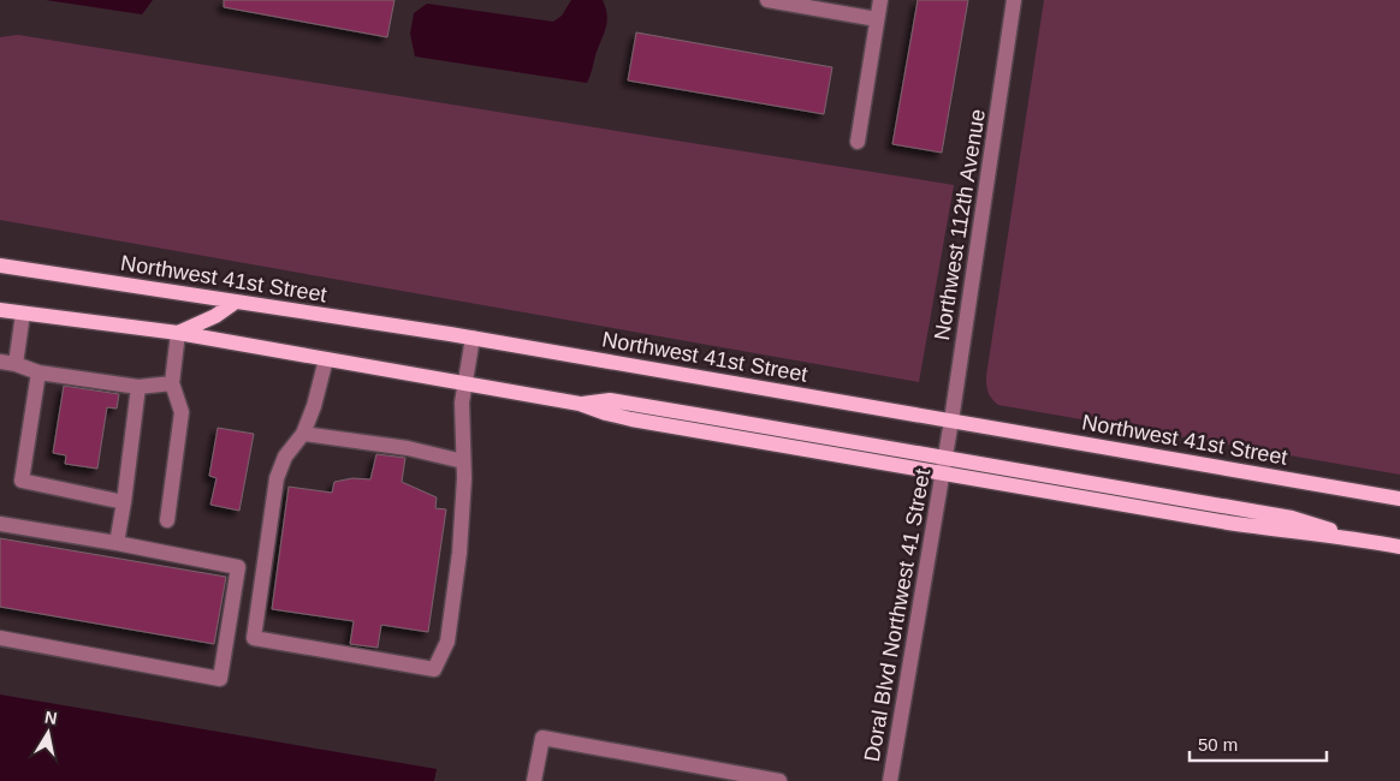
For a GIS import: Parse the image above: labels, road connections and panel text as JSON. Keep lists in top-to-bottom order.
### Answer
{
  "streets": {
    "main road": ["Northwest 41st Street"],
    "street": ["Northwest 112th Avenue", "Doral Blvd Northwest 41 Street"]
  },
  "crossings": [
    ["Northwest 112th Avenue", "Northwest 41st Street"],
    ["Northwest 112th Avenue", "Doral Blvd Northwest 41 Street"]
  ],
  "scale_bar": "50 m",
  "north": "top"
}
